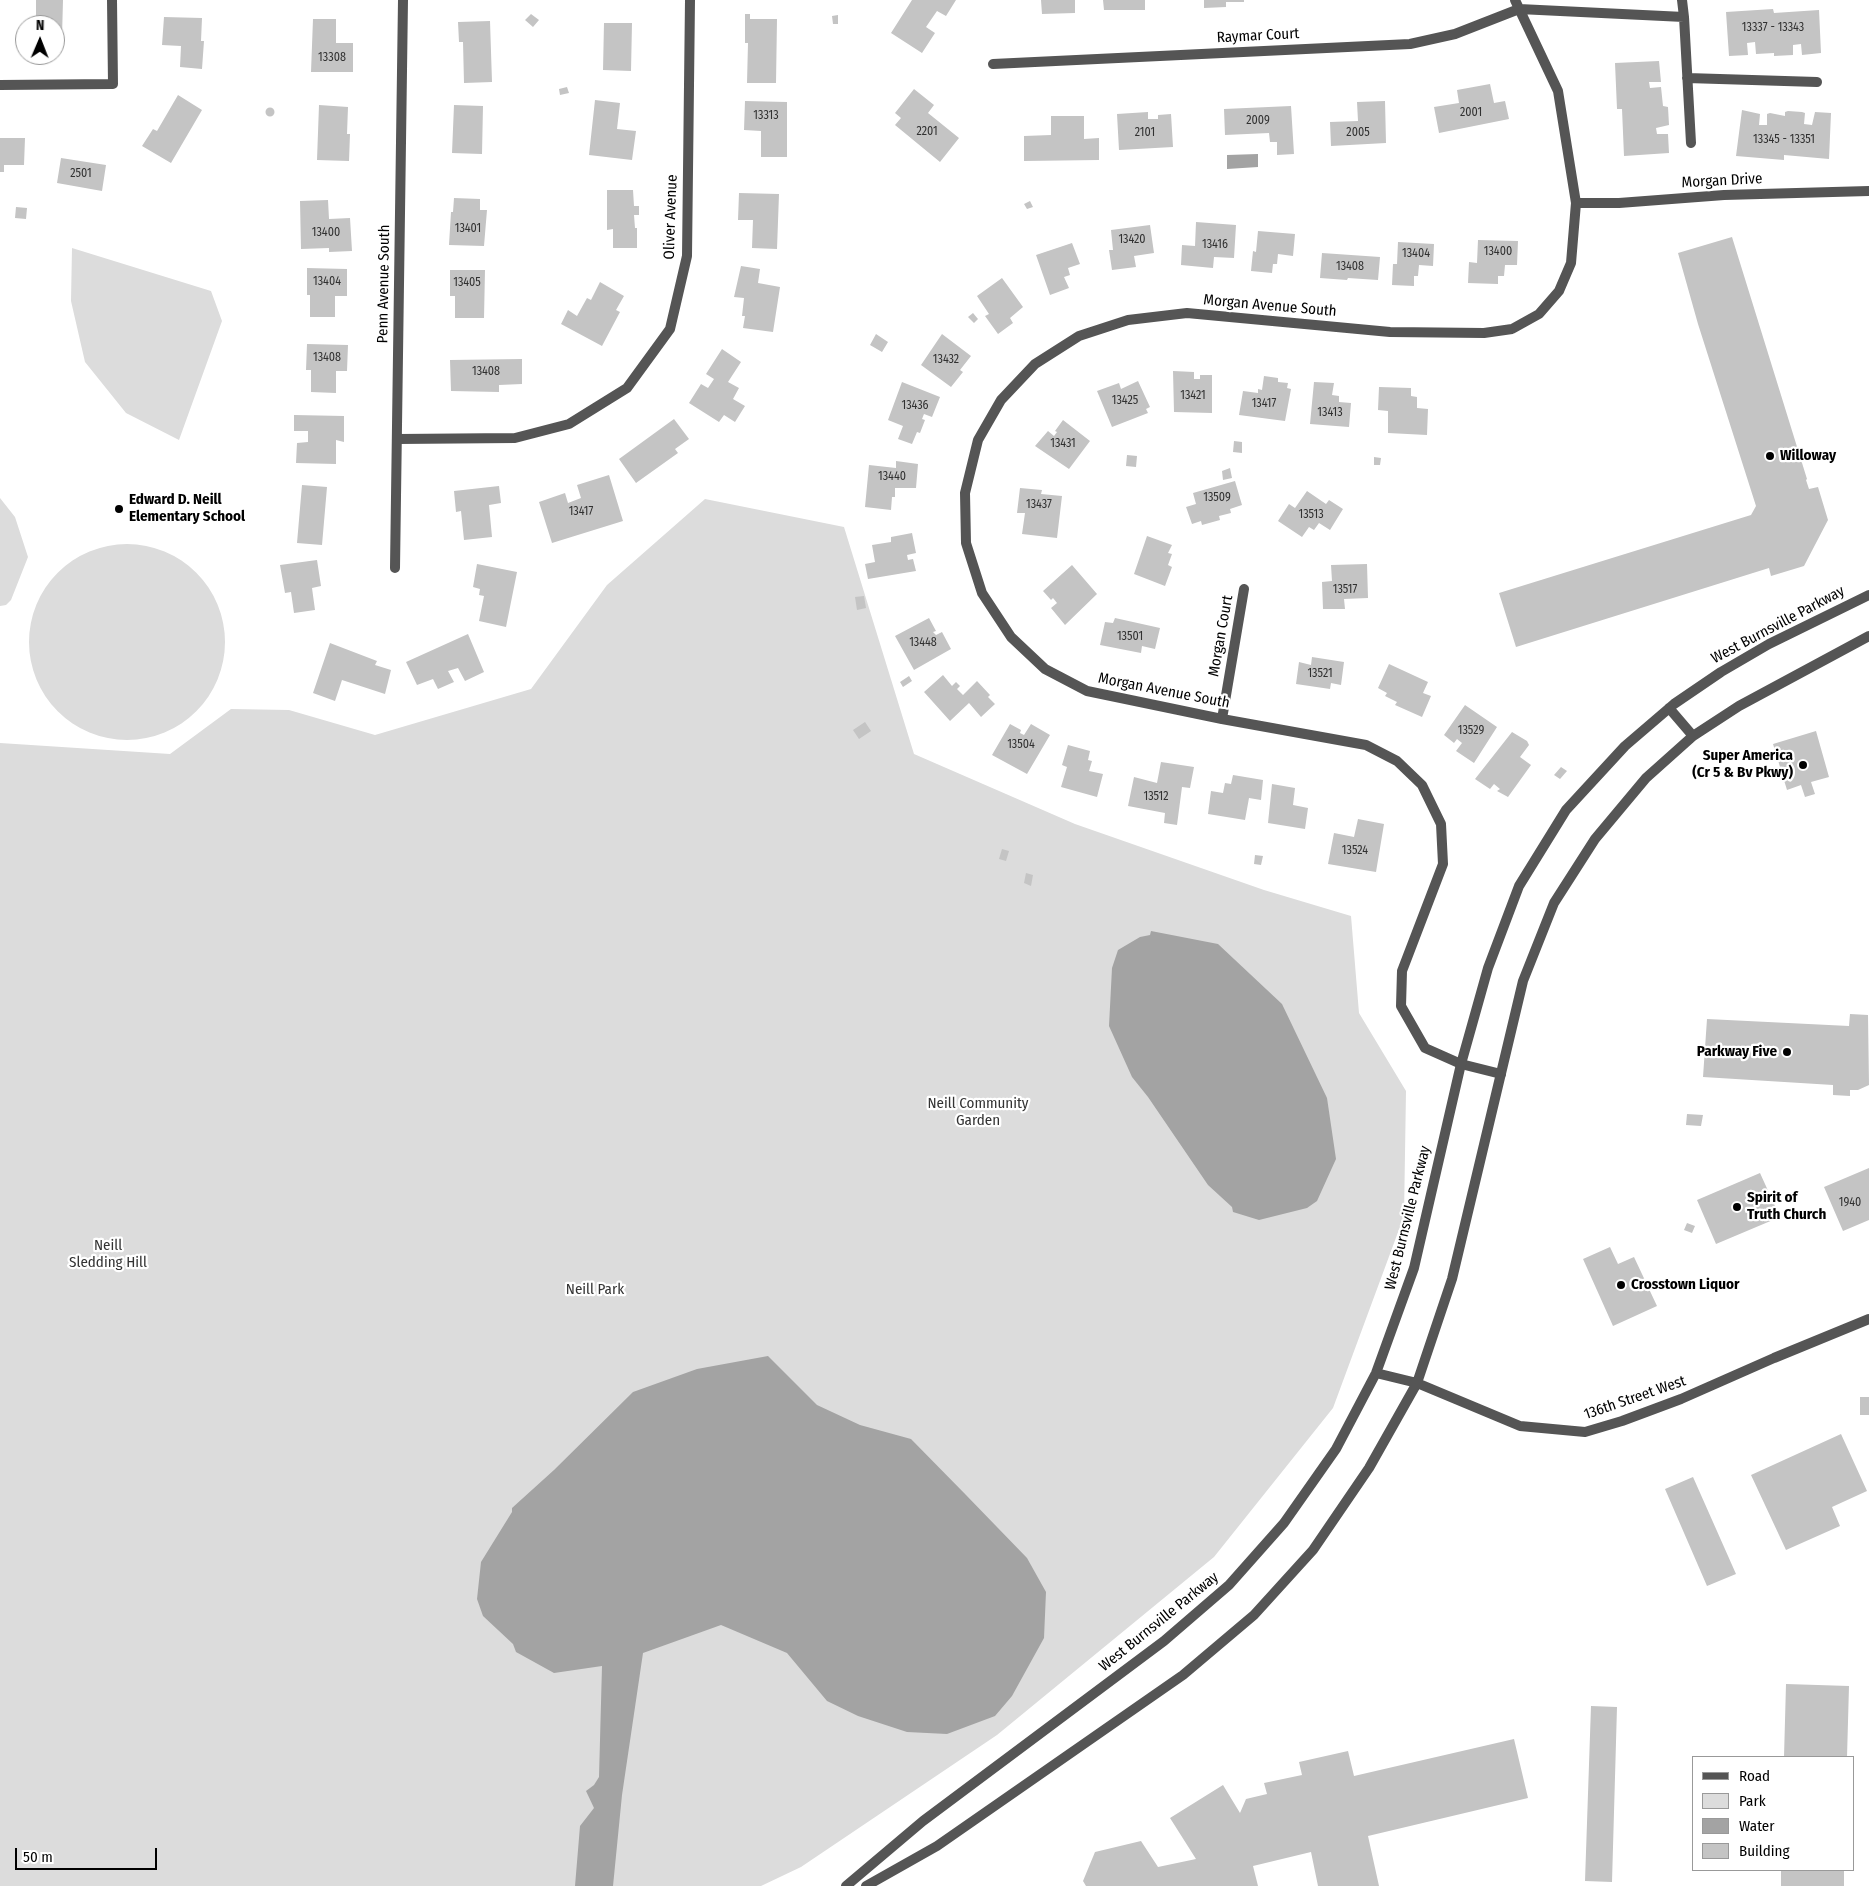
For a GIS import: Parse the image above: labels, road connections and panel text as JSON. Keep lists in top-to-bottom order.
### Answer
{
  "streets": {
    "street": [
      "Raymar Court",
      "Morgan Drive",
      "Oliver Avenue",
      "Penn Avenue South",
      "Morgan Avenue South",
      "West Burnsville Parkway",
      "Morgan Court",
      "136th Street West"
    ]
  },
  "crossings": [
    ["Raymar Court", "Morgan Avenue South"],
    ["Morgan Drive", "Morgan Avenue South"],
    ["Oliver Avenue", "Penn Avenue South"],
    ["Morgan Avenue South", "West Burnsville Parkway"],
    ["Morgan Avenue South", "Morgan Court"],
    ["West Burnsville Parkway", "136th Street West"]
  ],
  "parks": ["Neill Community Garden", "Neill Sledding Hill", "Neill Park"],
  "places": [
    "Willoway",
    "Edward D. Neill Elementary School",
    "Super America (Cr 5 & Bv Pkwy)",
    "Parkway Five",
    "Spirit of Truth Church",
    "Crosstown Liquor"
  ],
  "house_numbers": [
    "13337 - 13343",
    "13308",
    "2001",
    "13313",
    "2009",
    "2201",
    "2101",
    "2005",
    "13345 - 13351",
    "2501",
    "13401",
    "13400",
    "13420",
    "13416",
    "13400",
    "13404",
    "13408",
    "13404",
    "13405",
    "13408",
    "13432",
    "13408",
    "13421",
    "13425",
    "13417",
    "13436",
    "13413",
    "13431",
    "13440",
    "13509",
    "13437",
    "13417",
    "13513",
    "13517",
    "13501",
    "13448",
    "13521",
    "13529",
    "13504",
    "13512",
    "13524",
    "1940"
  ],
  "legend": [
    "Road",
    "Park",
    "Water",
    "Building"
  ],
  "scale_bar": "50 m",
  "north": "top"
}
